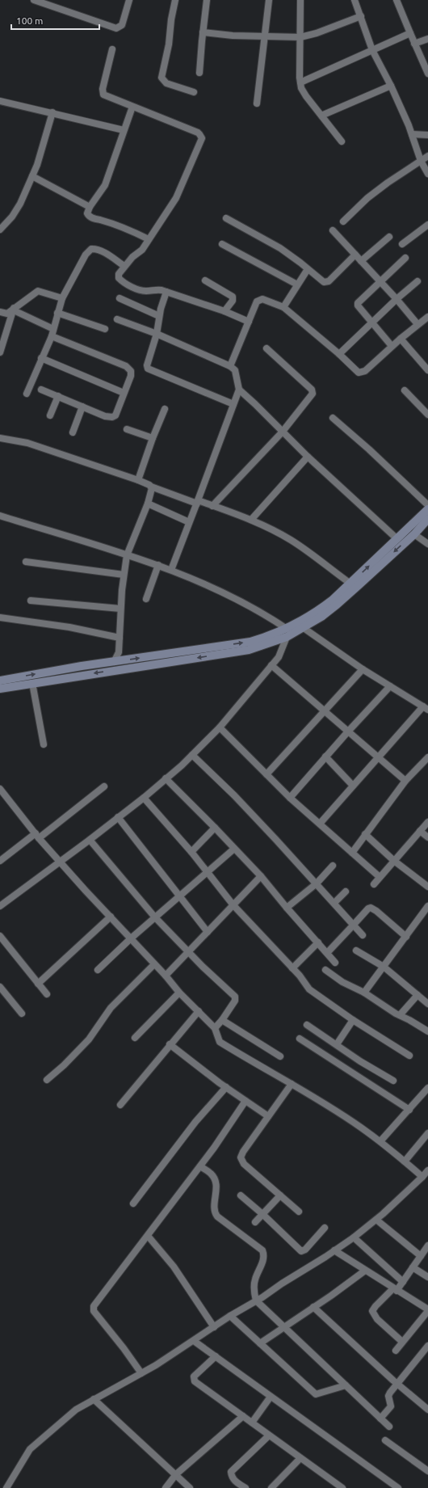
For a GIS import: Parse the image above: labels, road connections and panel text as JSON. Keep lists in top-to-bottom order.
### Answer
{
  "scale_bar": "100 m"
}
